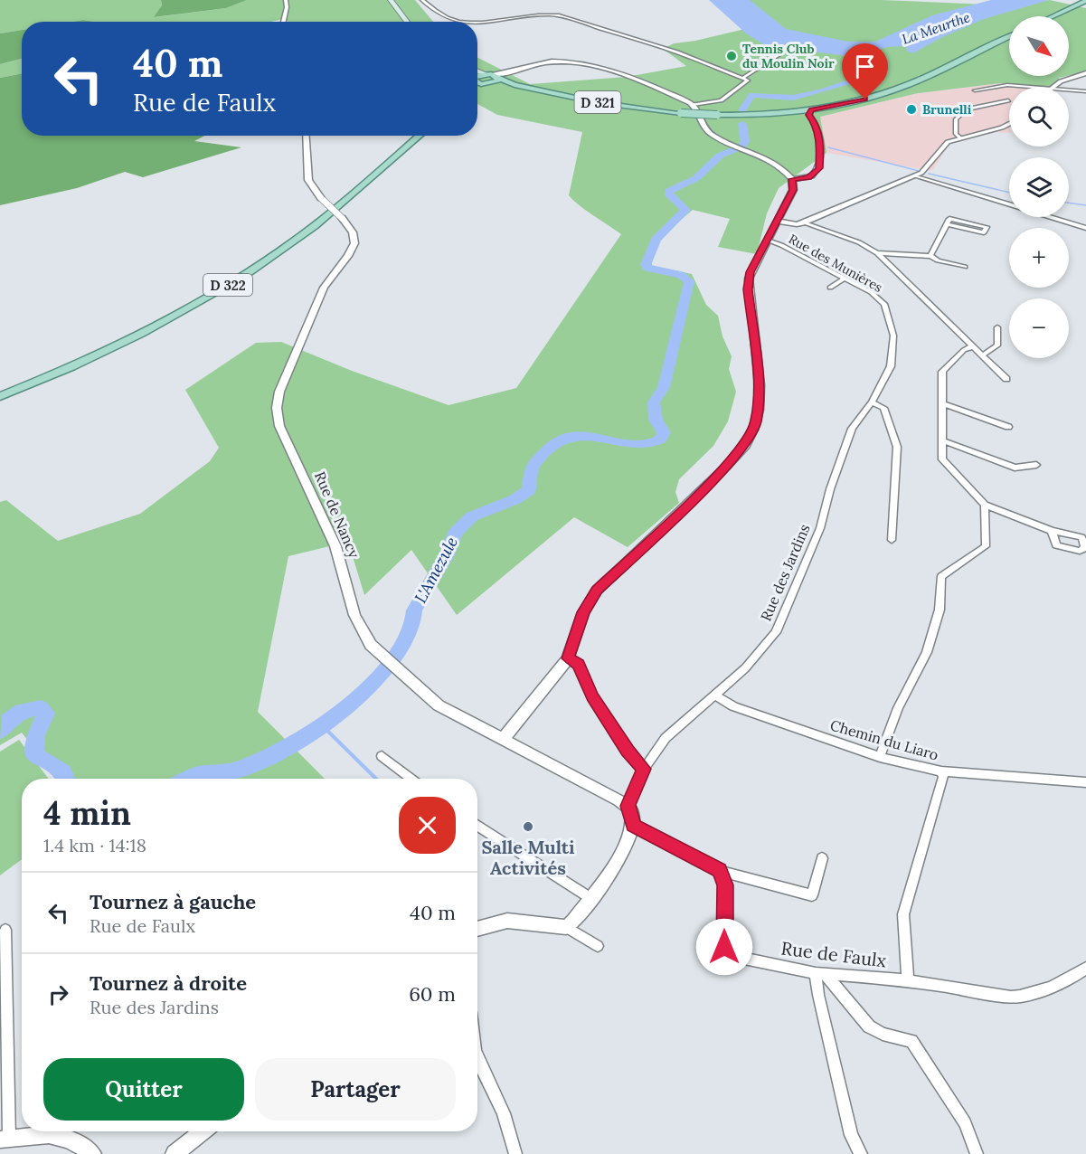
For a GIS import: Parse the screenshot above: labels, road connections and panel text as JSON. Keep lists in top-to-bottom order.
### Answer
{
  "streets": {
    "main road": ["D 321", "D 322"],
    "street": [
      "Rue des Munières",
      "Rue de Nancy",
      "Rue des Jardins",
      "Chemin du Liaro",
      "Rue de Faulx"
    ]
  },
  "crossings": [
    ["Rue des Munières", "Rue des Jardins"],
    ["Rue de Nancy", "Rue des Jardins"],
    ["Rue des Jardins", "Chemin du Liaro"]
  ],
  "water": ["La Meurthe", "L'Amezule"],
  "places": ["Tennis Club du Moulin Noir", "Brunelli", "Salle Multi Activités"],
  "north": "bottom right",
  "page": {
    "map_buttons": ["+", "−"],
    "turn": ["40 m", "Rue de Faulx"],
    "heading": ["4 min", "1.4 km · 14:18"],
    "list": [
      {
        "name": "Tournez à gauche",
        "note": "Rue de Faulx",
        "value": "40 m"
      },
      {
        "name": "Tournez à droite",
        "note": "Rue des Jardins",
        "value": "60 m"
      }
    ],
    "buttons": ["Quitter", "Partager"]
  }
}
